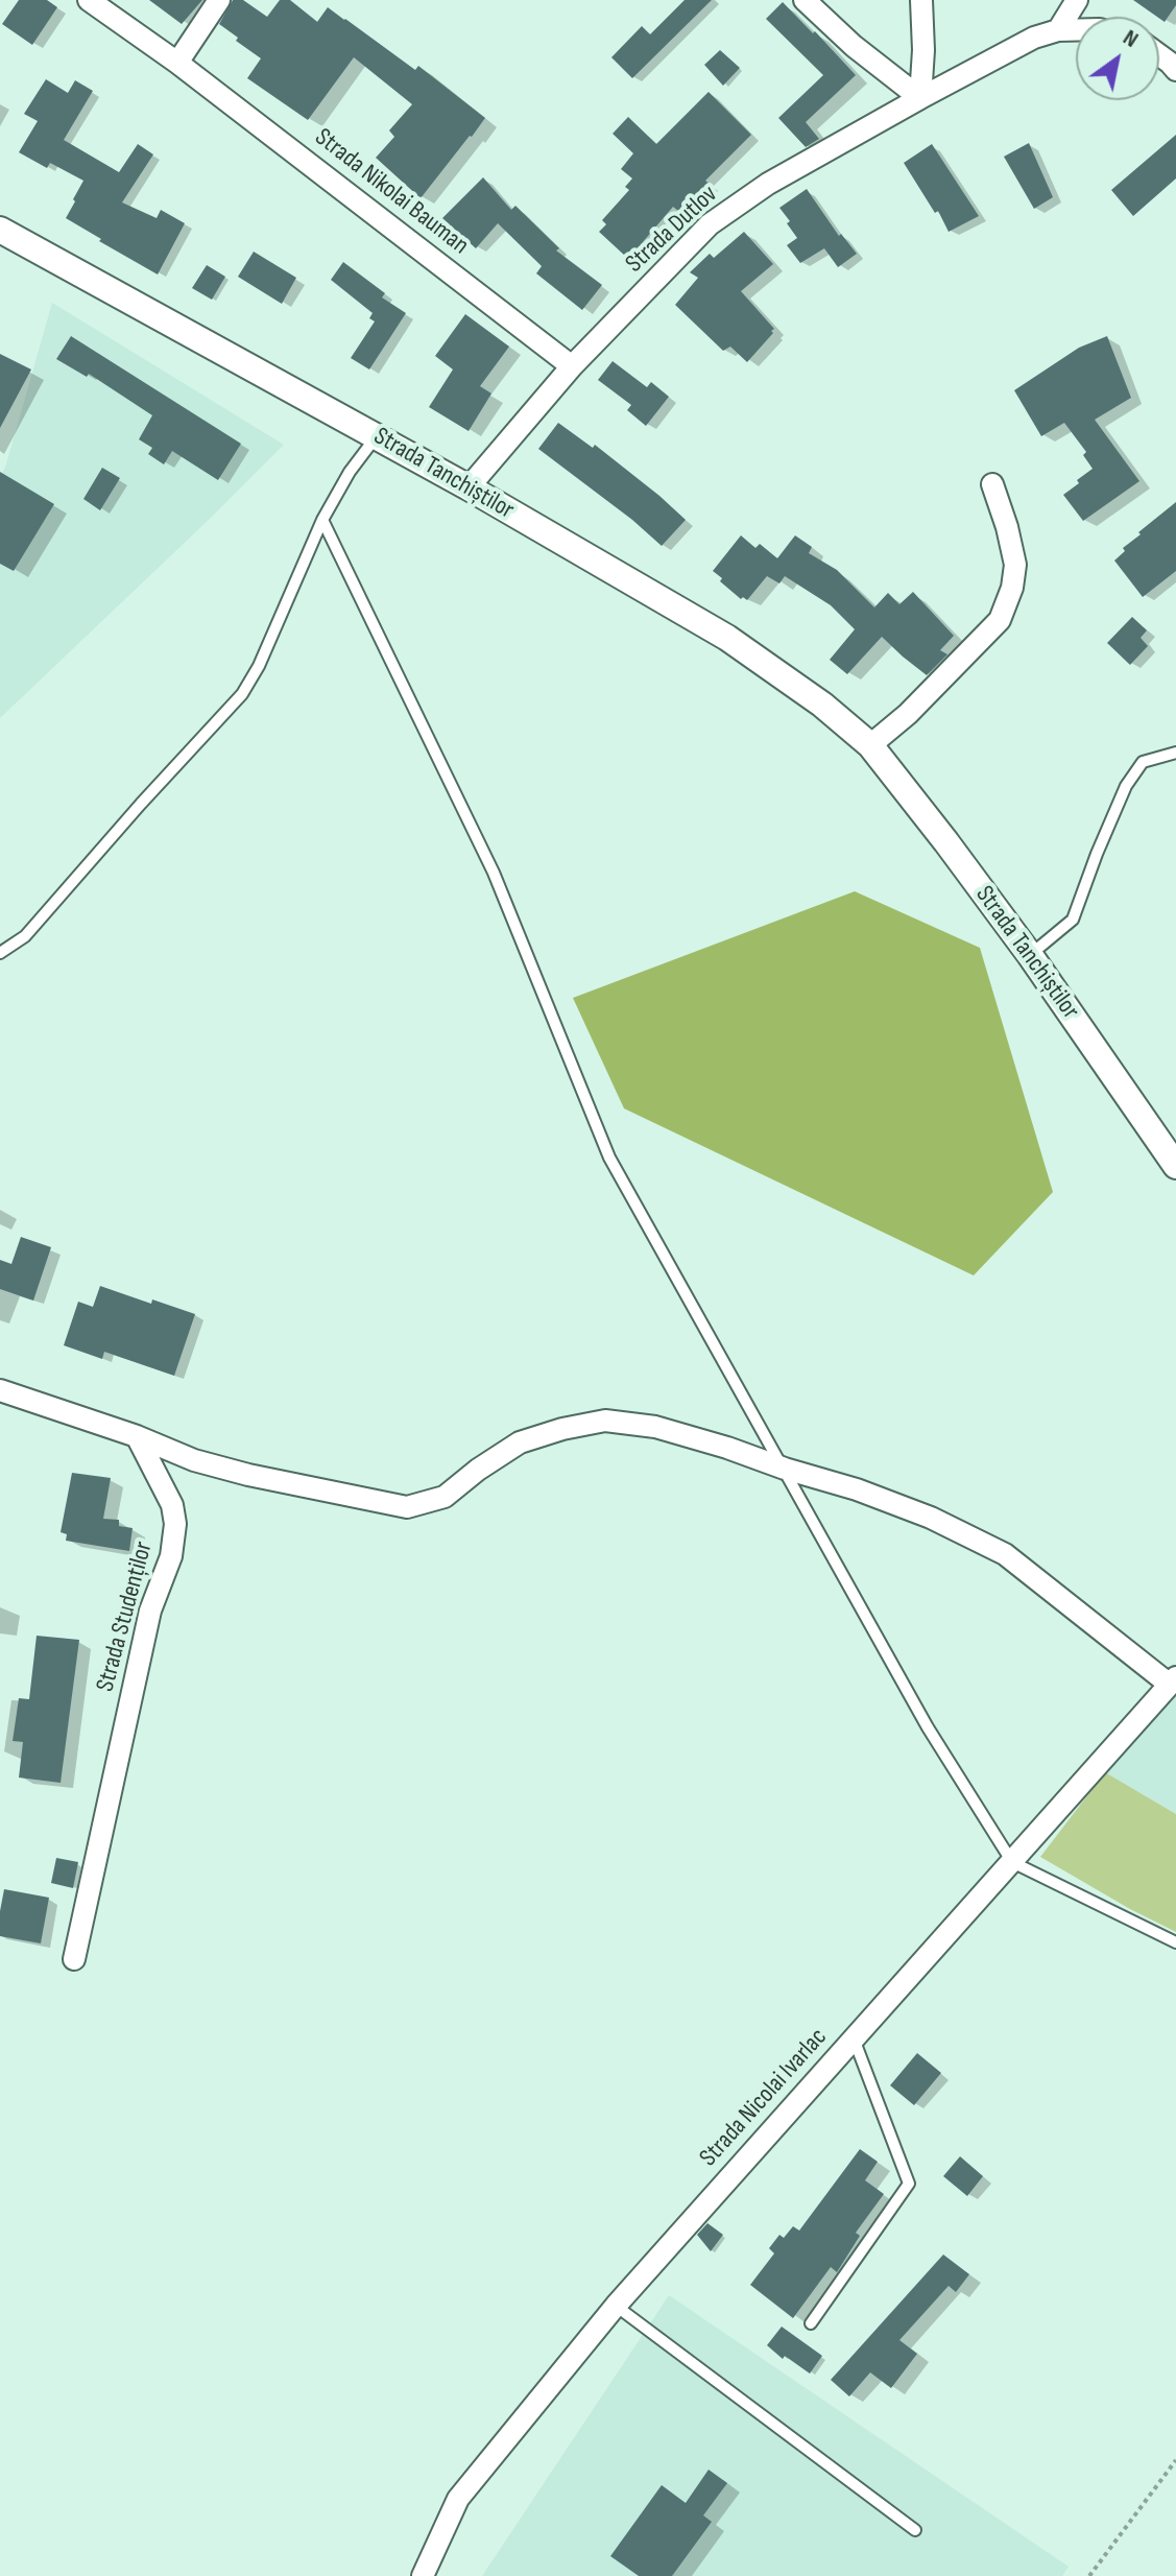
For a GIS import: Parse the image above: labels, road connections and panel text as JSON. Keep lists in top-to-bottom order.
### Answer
{
  "streets": {
    "street": [
      "Strada Nikolai Bauman",
      "Strada Dutlov",
      "Strada Tanchiștilor",
      "Strada Studenților",
      "Strada Nicolai Ivarlac"
    ]
  },
  "crossings": [
    ["Strada Nikolai Bauman", "Strada Dutlov"],
    ["Strada Dutlov", "Strada Tanchiștilor"]
  ],
  "north": "top right"
}
